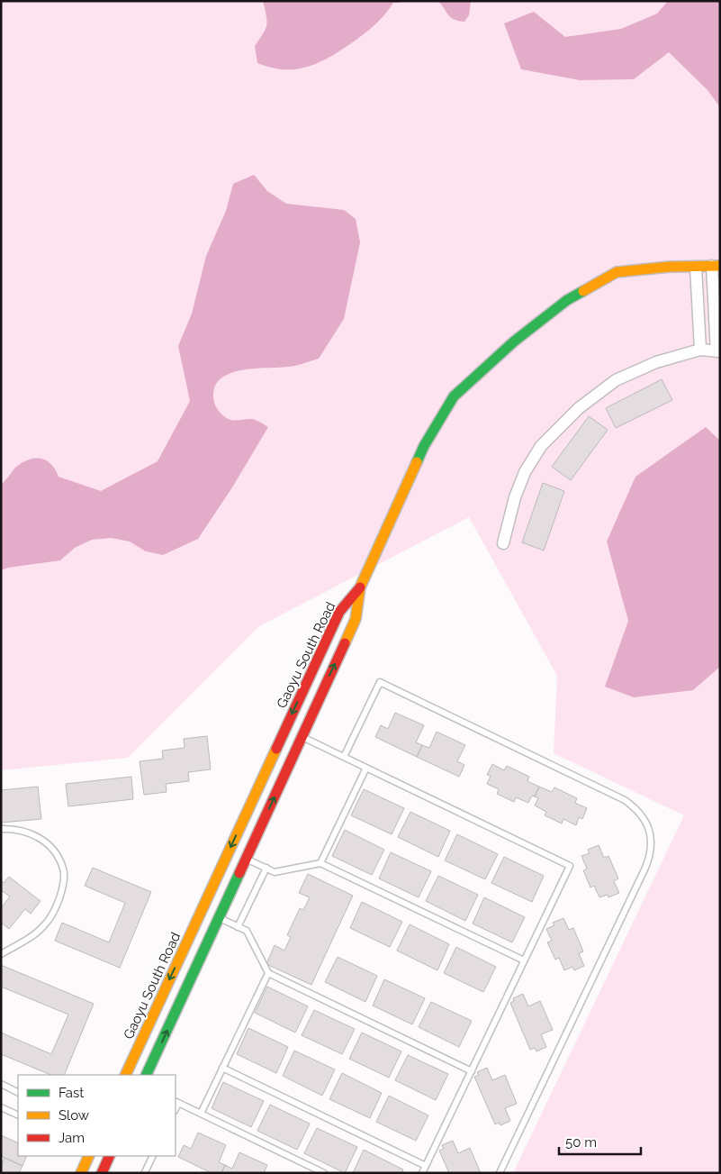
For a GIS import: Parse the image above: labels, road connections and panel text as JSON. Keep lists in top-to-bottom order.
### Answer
{
  "streets": {
    "street": ["Gaoyu South Road"]
  },
  "legend": ["Fast", "Slow", "Jam"],
  "scale_bar": "50 m"
}
